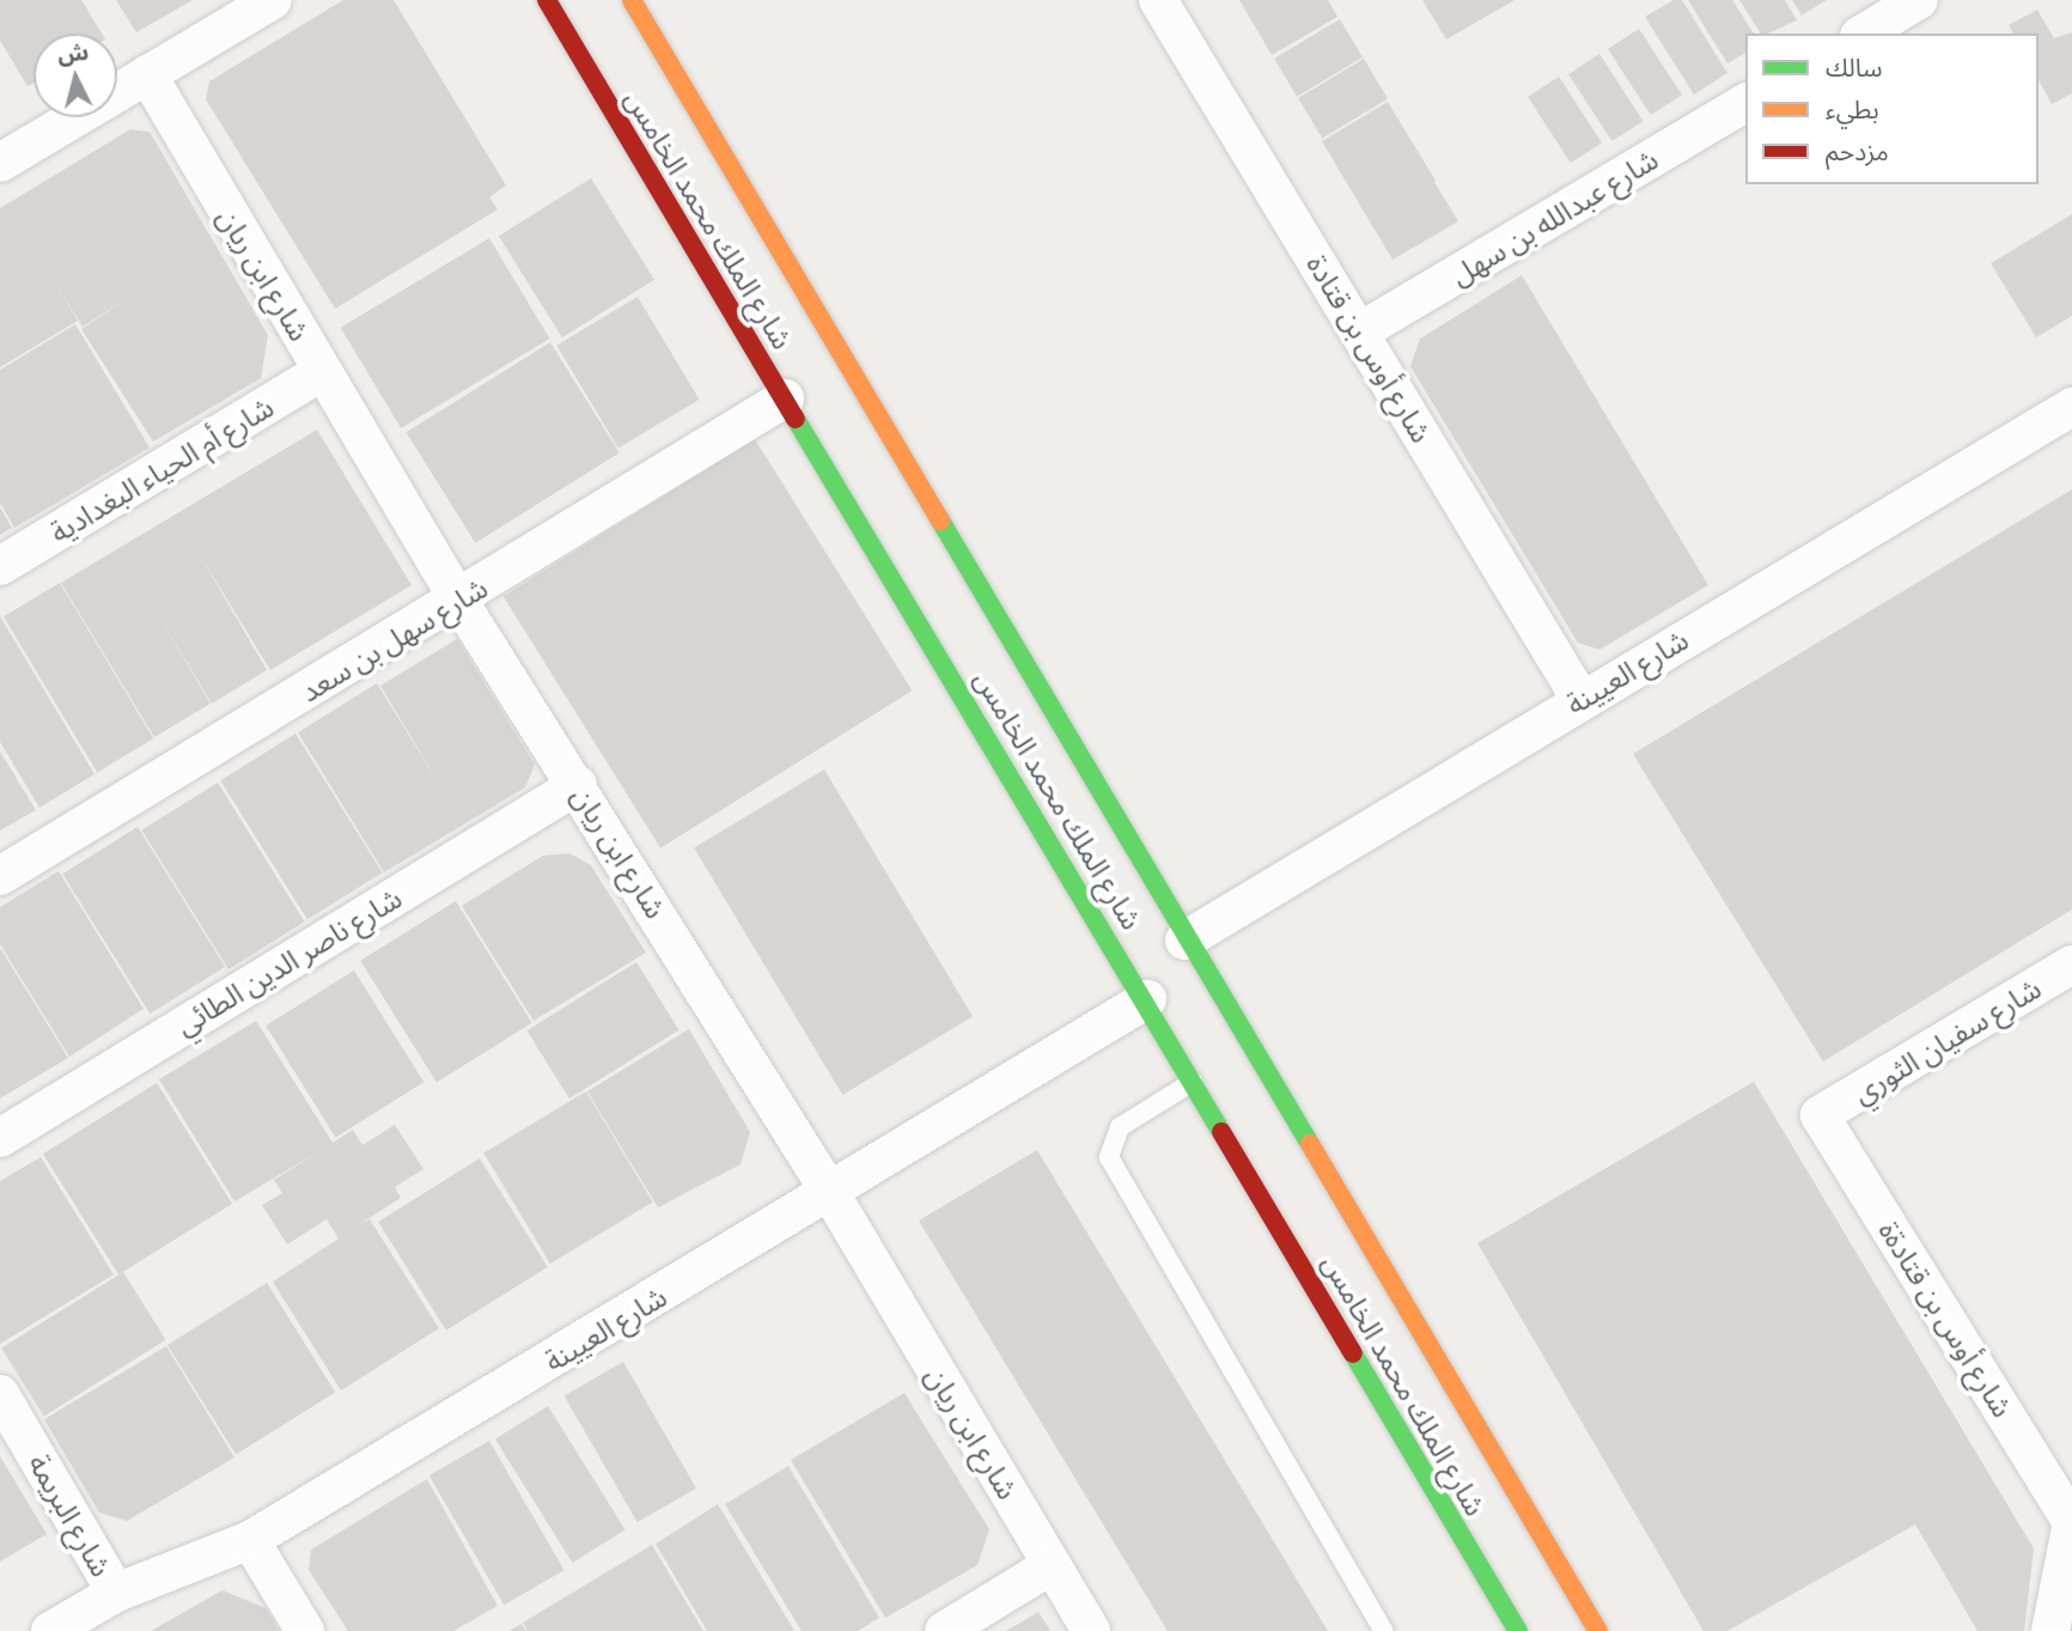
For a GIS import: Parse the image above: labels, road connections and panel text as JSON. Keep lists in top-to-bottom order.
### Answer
{
  "streets": {
    "street": [
      "شارع عبدالله بن سهل",
      "شارع الملك محمد الخامس",
      "شارع ابن ريان",
      "شارع أوس بن قتادة",
      "شارع أم الحياء البغدادية",
      "شارع سهل بن سعد",
      "شارع العيينة",
      "شارع ناصر الدين الطائي",
      "شارع سفيان الثوري",
      "شارع أوس بن قتادةة",
      "شارع البريمة"
    ]
  },
  "crossings": [
    ["شارع عبدالله بن سهل", "شارع أوس بن قتادة"],
    ["شارع الملك محمد الخامس", "شارع سهل بن سعد"],
    ["شارع الملك محمد الخامس", "شارع العيينة"],
    ["شارع ابن ريان", "شارع أم الحياء البغدادية"],
    ["شارع ابن ريان", "شارع سهل بن سعد"],
    ["شارع ابن ريان", "شارع العيينة"],
    ["شارع ابن ريان", "شارع ناصر الدين الطائي"],
    ["شارع أوس بن قتادة", "شارع العيينة"],
    ["شارع العيينة", "شارع البريمة"],
    ["شارع سفيان الثوري", "شارع أوس بن قتادةة"]
  ],
  "legend": ["سالك", "بطيء", "مزدحم"],
  "north": "top"
}
